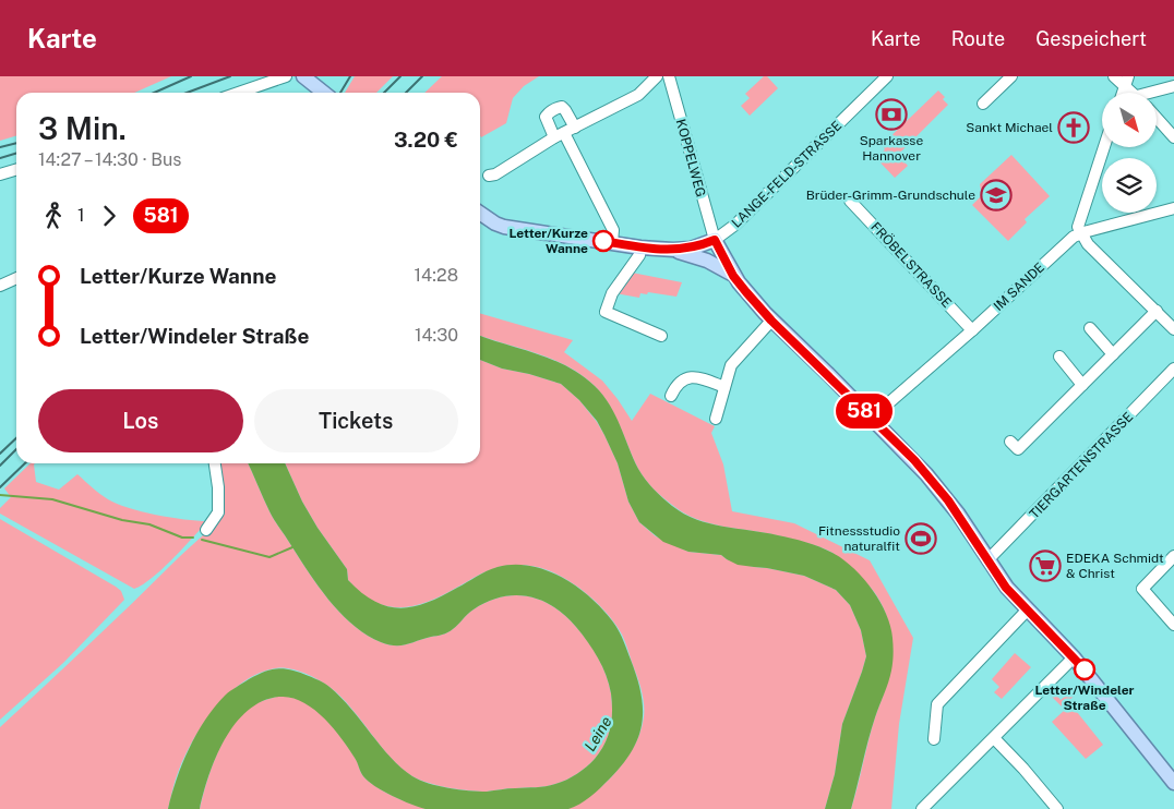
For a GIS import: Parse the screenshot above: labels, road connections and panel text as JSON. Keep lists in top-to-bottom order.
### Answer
{
  "streets": {
    "main road": ["LANGE-FELD-STRASSE"],
    "street": [
      "KOPPELWEG",
      "FRÖBELSTRASSE",
      "IM SANDE",
      "TIERGARTENSTRASSE"
    ]
  },
  "crossings": [
    ["KOPPELWEG", "LANGE-FELD-STRASSE"],
    ["FRÖBELSTRASSE", "IM SANDE"]
  ],
  "water": ["Leine"],
  "places": {
    "bank": ["Sparkasse Hannover"],
    "church": ["Sankt Michael"],
    "school or university": ["Brüder-Grimm-Grundschule"],
    "other": ["Letter/Kurze Wanne", "Letter/Windeler Straße"],
    "sports": ["Fitnessstudio naturalfit"],
    "supermarket": ["EDEKA Schmidt & Christ"]
  },
  "lines": ["bus line 581"],
  "north": "bottom right",
  "page": {
    "header": "Karte",
    "nav": ["Karte", "Route", "Gespeichert"],
    "on_map": "581",
    "heading": ["3 Min.", "14:27 – 14:30 · Bus", "3.20 €"],
    "legs": ["1", "581"],
    "list": [
      {
        "name": "Letter/Kurze Wanne",
        "value": "14:28"
      },
      {
        "name": "Letter/Windeler Straße",
        "value": "14:30"
      }
    ],
    "buttons": ["Los", "Tickets"]
  }
}
